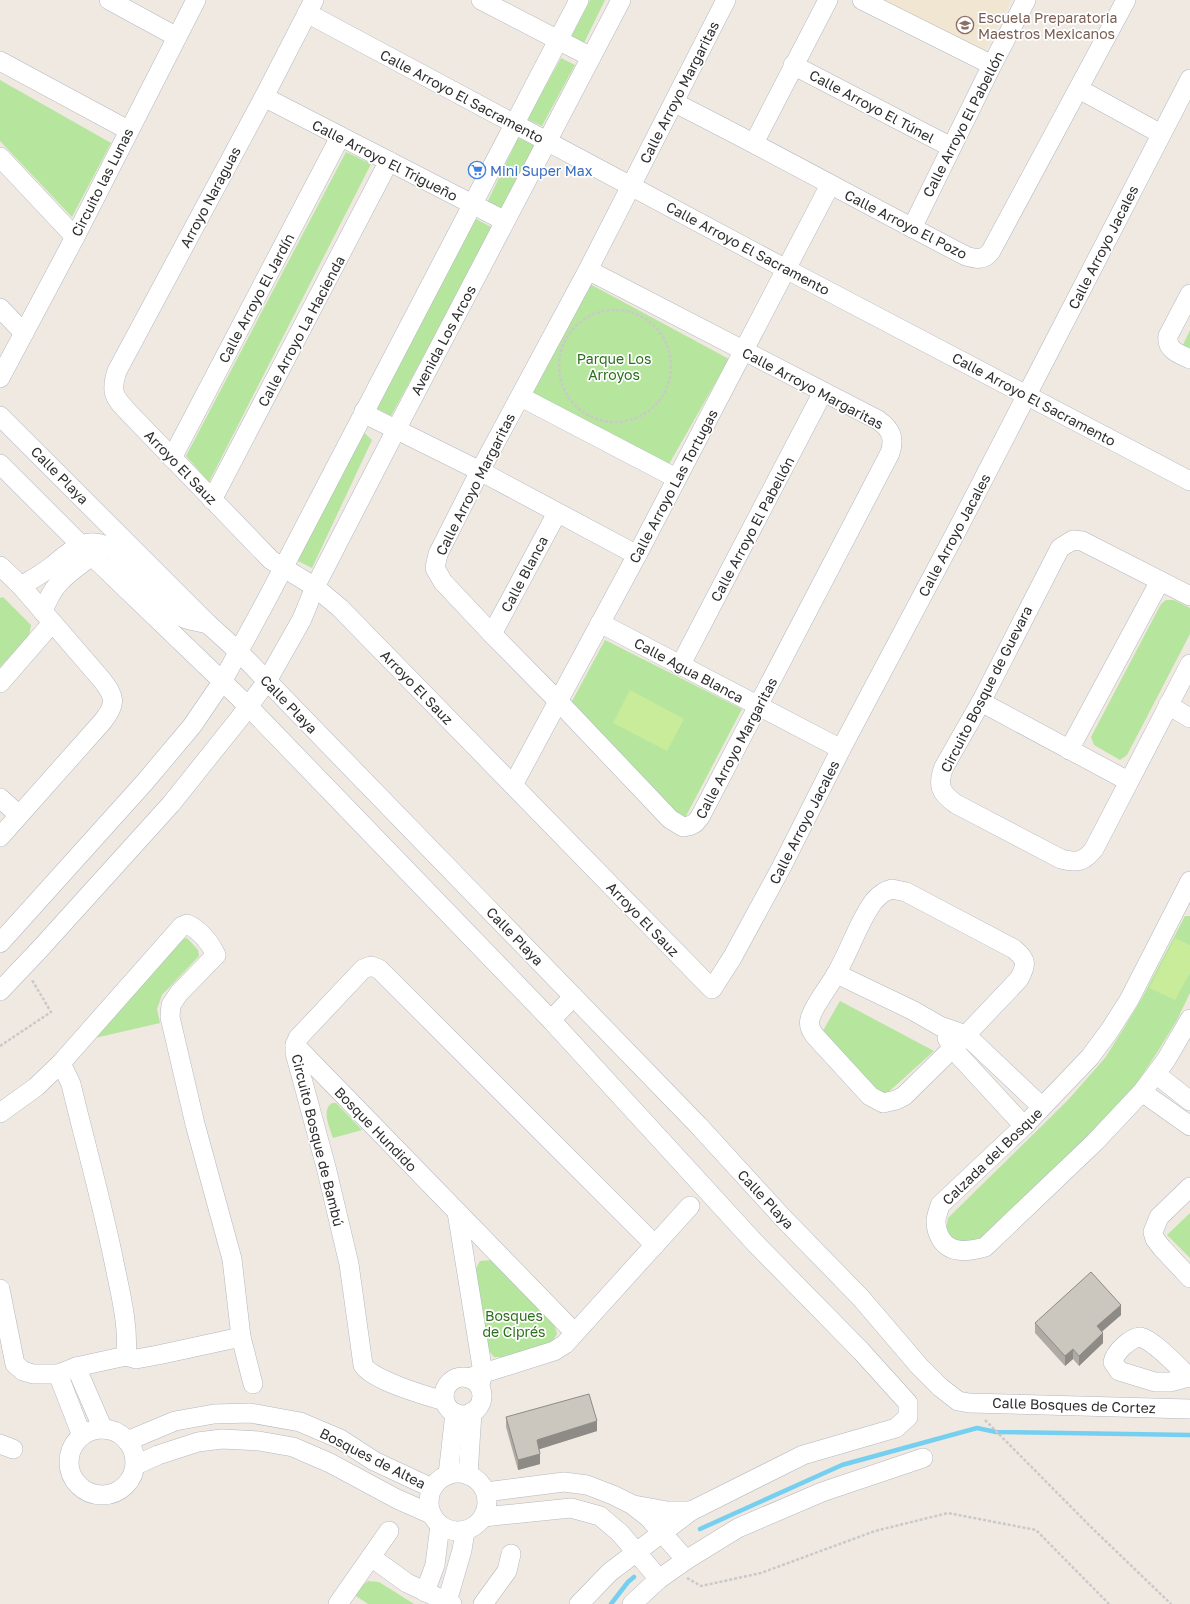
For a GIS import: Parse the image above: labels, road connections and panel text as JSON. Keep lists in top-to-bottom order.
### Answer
{
  "streets": {
    "street": [
      "Calle Arroyo Margaritas",
      "Calle Arroyo El Sacramento",
      "Calle Arroyo El Túnel",
      "Calle Arroyo El Pabellón",
      "Calle Arroyo El Trigueño",
      "Circuito las Lunas",
      "Arroyo Naraguas",
      "Calle Arroyo El Pozo",
      "Calle Arroyo Jacales",
      "Calle Arroyo El Jardín",
      "Calle Arroyo La Hacienda",
      "Avenida Los Arcos",
      "Arroyo El Sauz",
      "Calle Playa",
      "Calle Arroyo Las Tortugas",
      "Calle Blanca",
      "Calle Agua Blanca",
      "Circuito Bosque de Guevara",
      "Bosque Hundido",
      "Circuito Bosque de Bambú",
      "Calzada del Bosque",
      "Calle Bosques de Cortez",
      "Bosques de Altea"
    ]
  },
  "crossings": [
    ["Calle Arroyo Margaritas", "Calle Arroyo El Sacramento"],
    ["Calle Arroyo Margaritas", "Calle Arroyo El Pabellón"],
    ["Calle Arroyo Margaritas", "Calle Arroyo El Pozo"],
    ["Calle Arroyo Margaritas", "Calle Arroyo Las Tortugas"],
    ["Calle Arroyo Margaritas", "Calle Blanca"],
    ["Calle Arroyo Margaritas", "Calle Agua Blanca"],
    ["Calle Arroyo El Sacramento", "Arroyo Naraguas"],
    ["Calle Arroyo El Sacramento", "Calle Arroyo Jacales"],
    ["Calle Arroyo El Sacramento", "Avenida Los Arcos"],
    ["Calle Arroyo El Sacramento", "Calle Arroyo Las Tortugas"],
    ["Calle Arroyo El Túnel", "Calle Arroyo El Pabellón"],
    ["Calle Arroyo El Pabellón", "Calle Arroyo El Pozo"],
    ["Calle Arroyo El Pabellón", "Calle Agua Blanca"],
    ["Calle Arroyo El Trigueño", "Arroyo Naraguas"],
    ["Calle Arroyo El Trigueño", "Calle Arroyo El Jardín"],
    ["Calle Arroyo El Trigueño", "Calle Arroyo La Hacienda"],
    ["Calle Arroyo El Trigueño", "Avenida Los Arcos"],
    ["Arroyo Naraguas", "Arroyo El Sauz"],
    ["Calle Arroyo El Pozo", "Calle Arroyo Las Tortugas"],
    ["Calle Arroyo Jacales", "Arroyo El Sauz"],
    ["Calle Arroyo Jacales", "Calle Agua Blanca"],
    ["Calle Arroyo El Jardín", "Arroyo El Sauz"],
    ["Calle Arroyo La Hacienda", "Arroyo El Sauz"],
    ["Avenida Los Arcos", "Arroyo El Sauz"],
    ["Avenida Los Arcos", "Calle Playa"],
    ["Arroyo El Sauz", "Calle Arroyo Las Tortugas"],
    ["Calle Playa", "Calle Bosques de Cortez"],
    ["Calle Arroyo Las Tortugas", "Calle Agua Blanca"],
    ["Bosque Hundido", "Circuito Bosque de Bambú"]
  ],
  "parks": ["Parque Los Arroyos", "Bosques de Ciprés"],
  "places": {
    "school or university": ["Escuela Preparatoria Maestros Mexicanos"],
    "supermarket": ["Mini Super Max"]
  }
}
